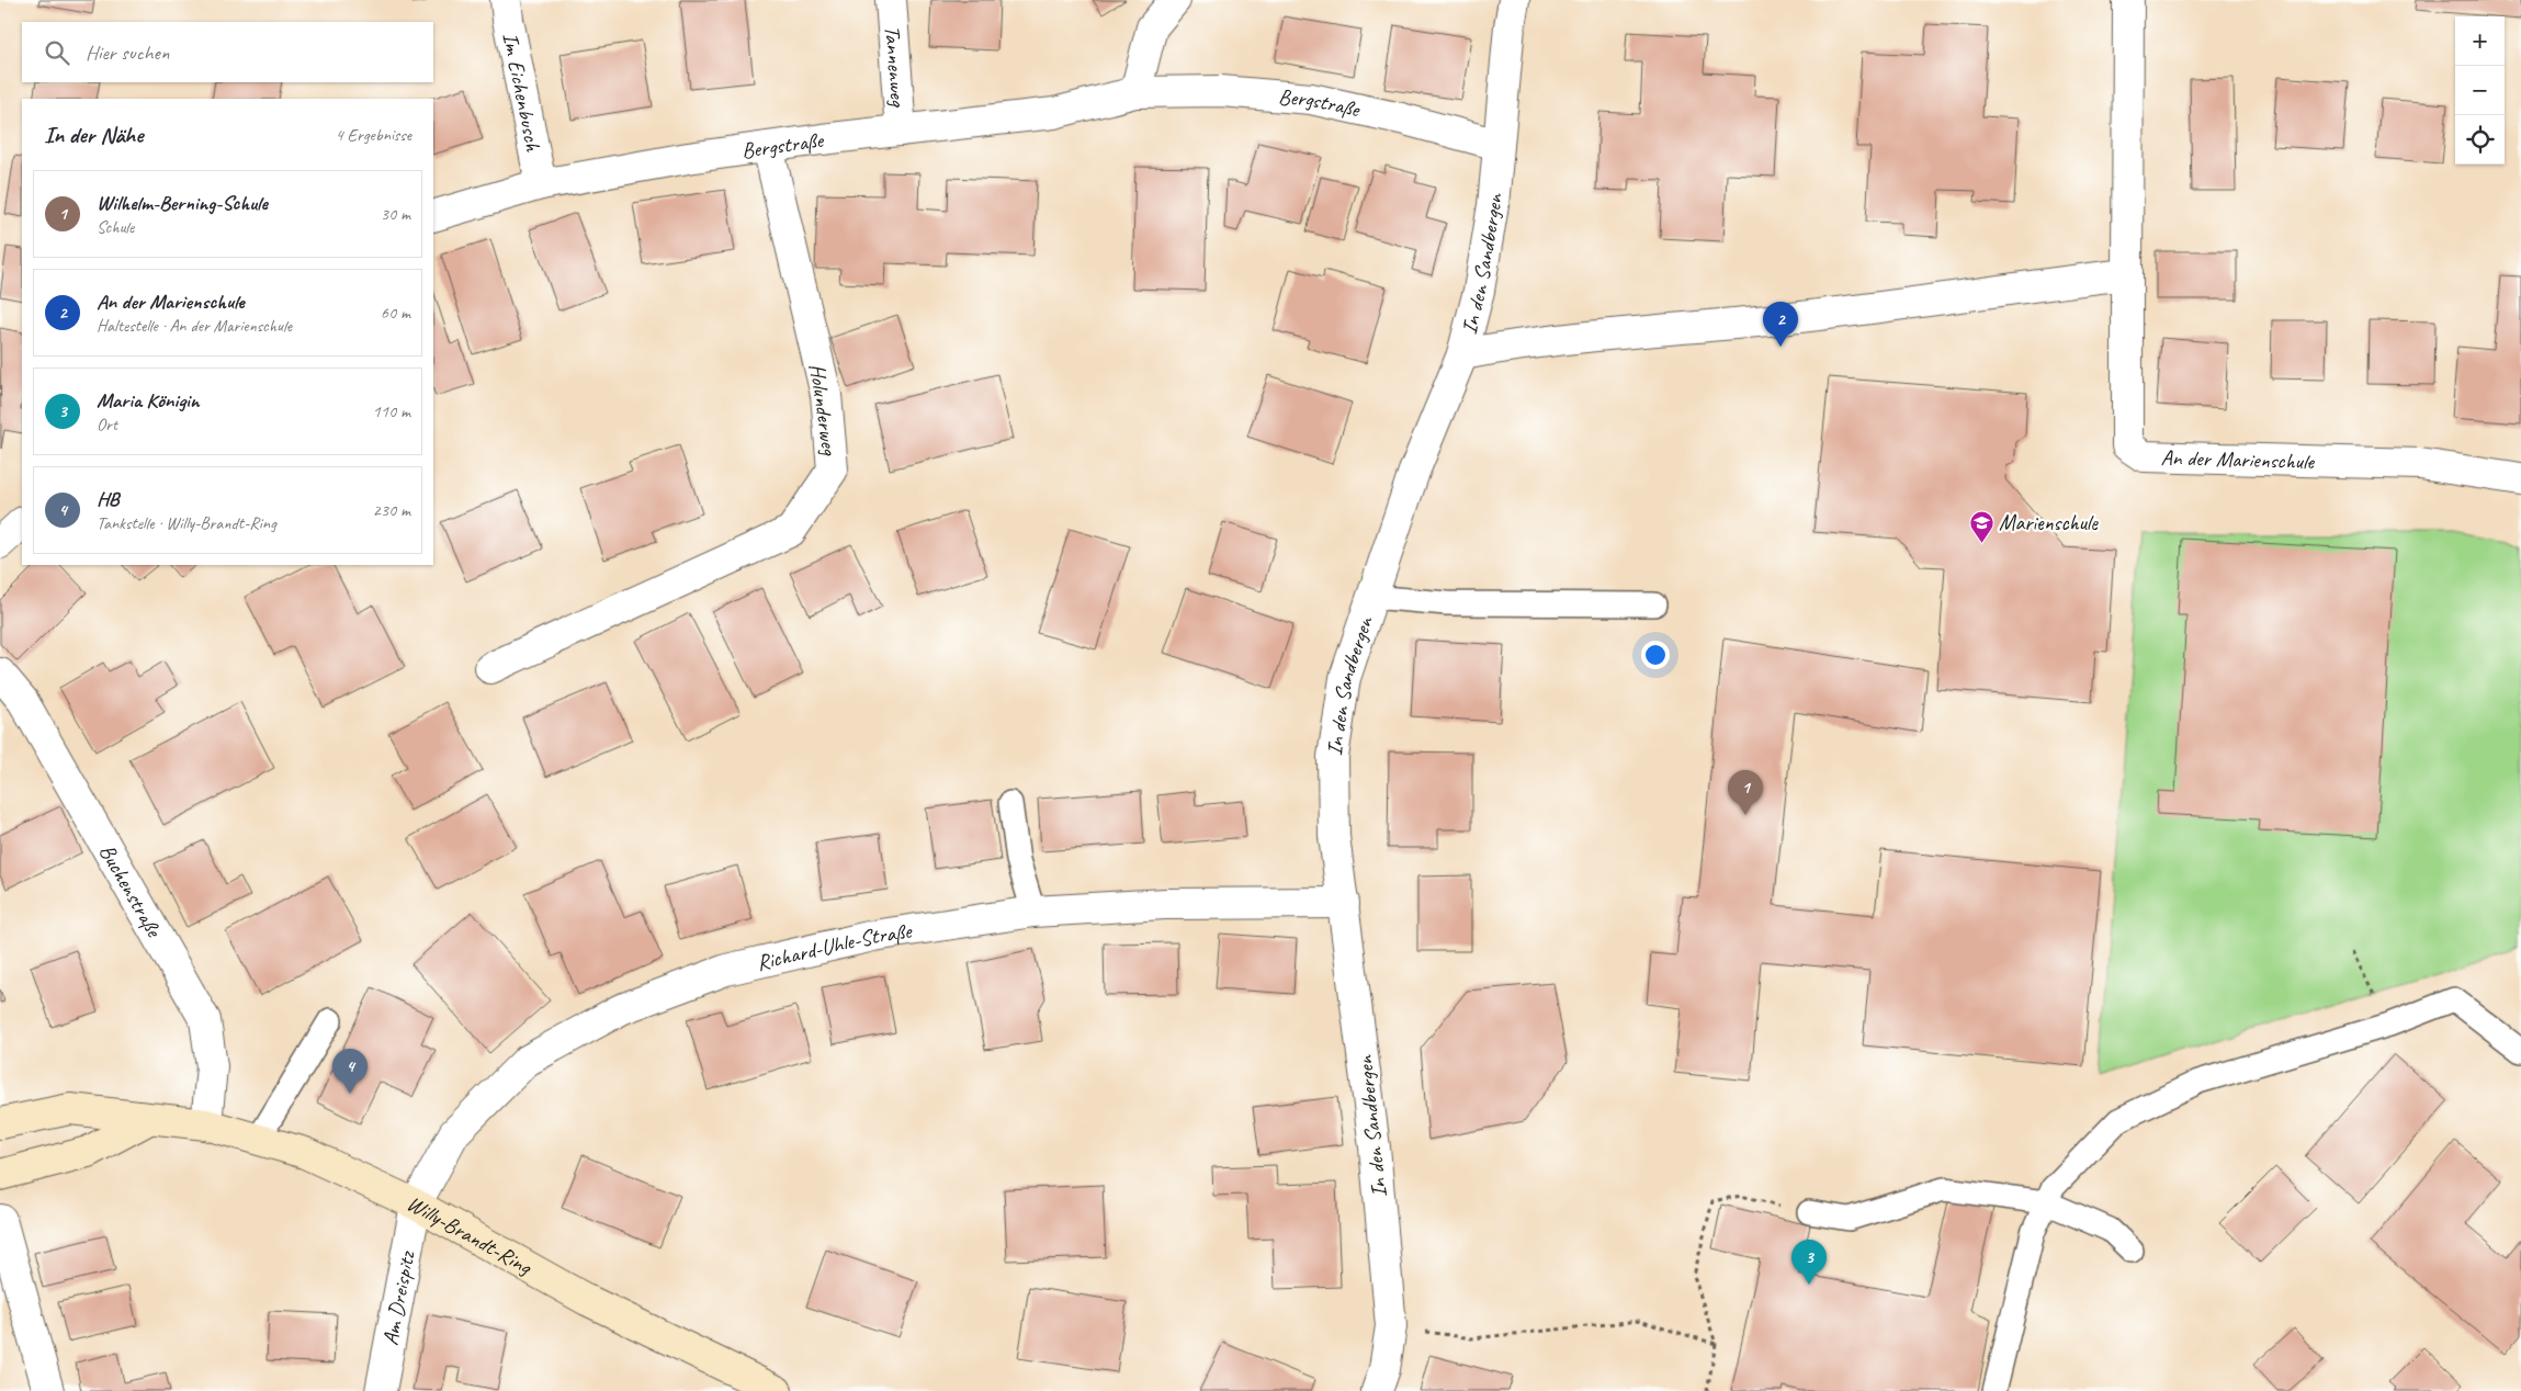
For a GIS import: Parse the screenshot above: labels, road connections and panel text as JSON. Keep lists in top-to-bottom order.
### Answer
{
  "streets": {
    "main road": ["Willy-Brandt-Ring"],
    "street": [
      "Tannenweg",
      "Im Eichenbusch",
      "Bergstraße",
      "In den Sandbergen",
      "Holunderweg",
      "An der Marienschule",
      "Buchenstraße",
      "Richard-Uhle-Straße",
      "Am Dreispitz"
    ]
  },
  "crossings": [
    ["Tannenweg", "Bergstraße"],
    ["Im Eichenbusch", "Bergstraße"],
    ["Bergstraße", "In den Sandbergen"],
    ["Bergstraße", "Holunderweg"],
    ["In den Sandbergen", "Richard-Uhle-Straße"],
    ["Buchenstraße", "Willy-Brandt-Ring"],
    ["Richard-Uhle-Straße", "Willy-Brandt-Ring"],
    ["Richard-Uhle-Straße", "Am Dreispitz"],
    ["Willy-Brandt-Ring", "Am Dreispitz"]
  ],
  "places": {
    "school or university": ["Marienschule"]
  },
  "page": {
    "map_buttons": ["+", "−"],
    "search": "Hier suchen",
    "heading": ["In der Nähe", "4 Ergebnisse"],
    "list": [
      {
        "mark": "1",
        "name": "Wilhelm-Berning-Schule",
        "note": "Schule",
        "value": "30 m"
      },
      {
        "mark": "2",
        "name": "An der Marienschule",
        "note": "Haltestelle · An der Marienschule",
        "value": "60 m"
      },
      {
        "mark": "3",
        "name": "Maria Königin",
        "note": "Ort",
        "value": "110 m"
      },
      {
        "mark": "4",
        "name": "HB",
        "note": "Tankstelle · Willy-Brandt-Ring",
        "value": "230 m"
      }
    ],
    "pins": [
      "2",
      "1",
      "4",
      "3"
    ]
  }
}
